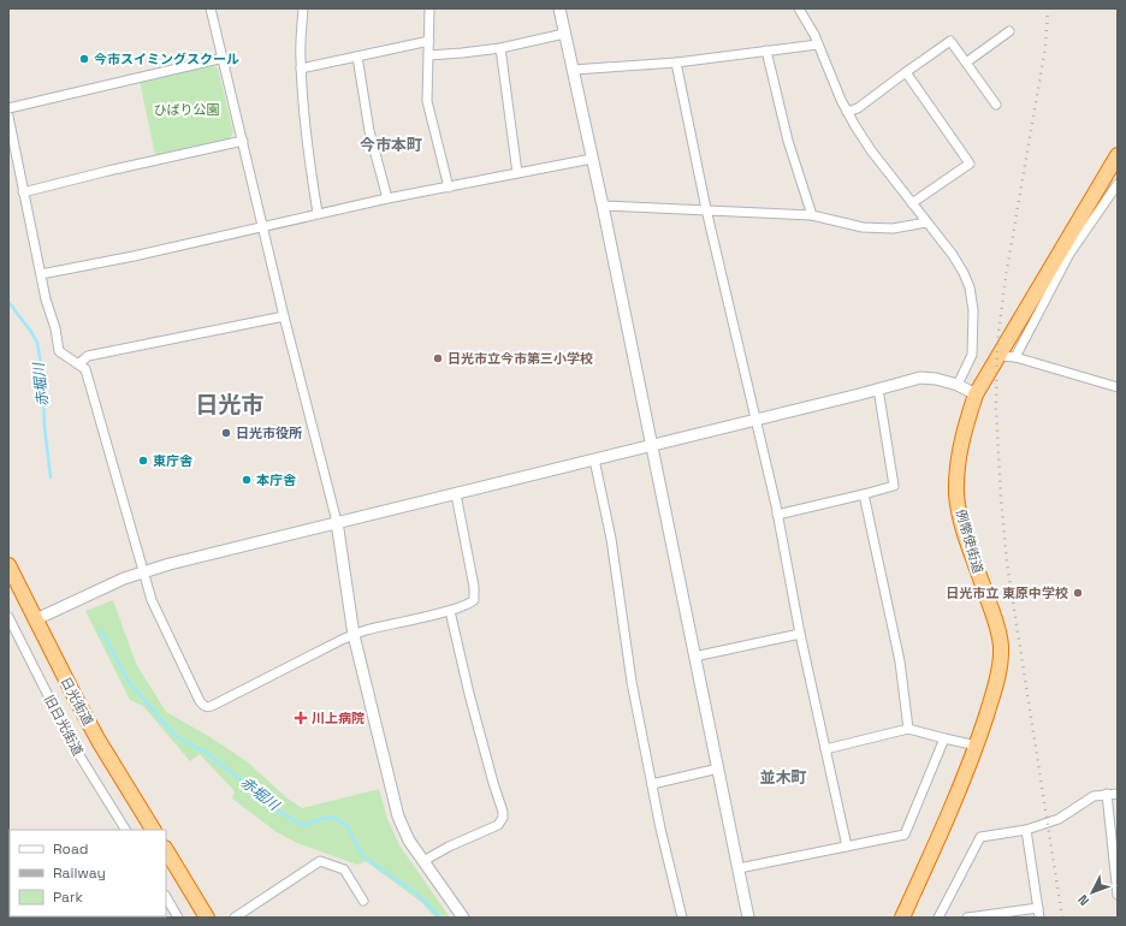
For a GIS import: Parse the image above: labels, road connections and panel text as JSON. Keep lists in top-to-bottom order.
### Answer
{
  "streets": {
    "highway": ["例幣使街道", "日光街道"],
    "street": ["旧日光街道"]
  },
  "districts": ["今市本町", "日光市", "並木町"],
  "water": ["赤堀川"],
  "parks": ["ひばり公園"],
  "places": {
    "other": [
      "今市スイミングスクール",
      "日光市立今市第三小学校",
      "日光市役所",
      "東庁舎",
      "本庁舎",
      "日光市立 東原中学校"
    ],
    "health": ["川上病院"]
  },
  "legend": ["Road", "Railway", "Park"],
  "north": "bottom left"
}
